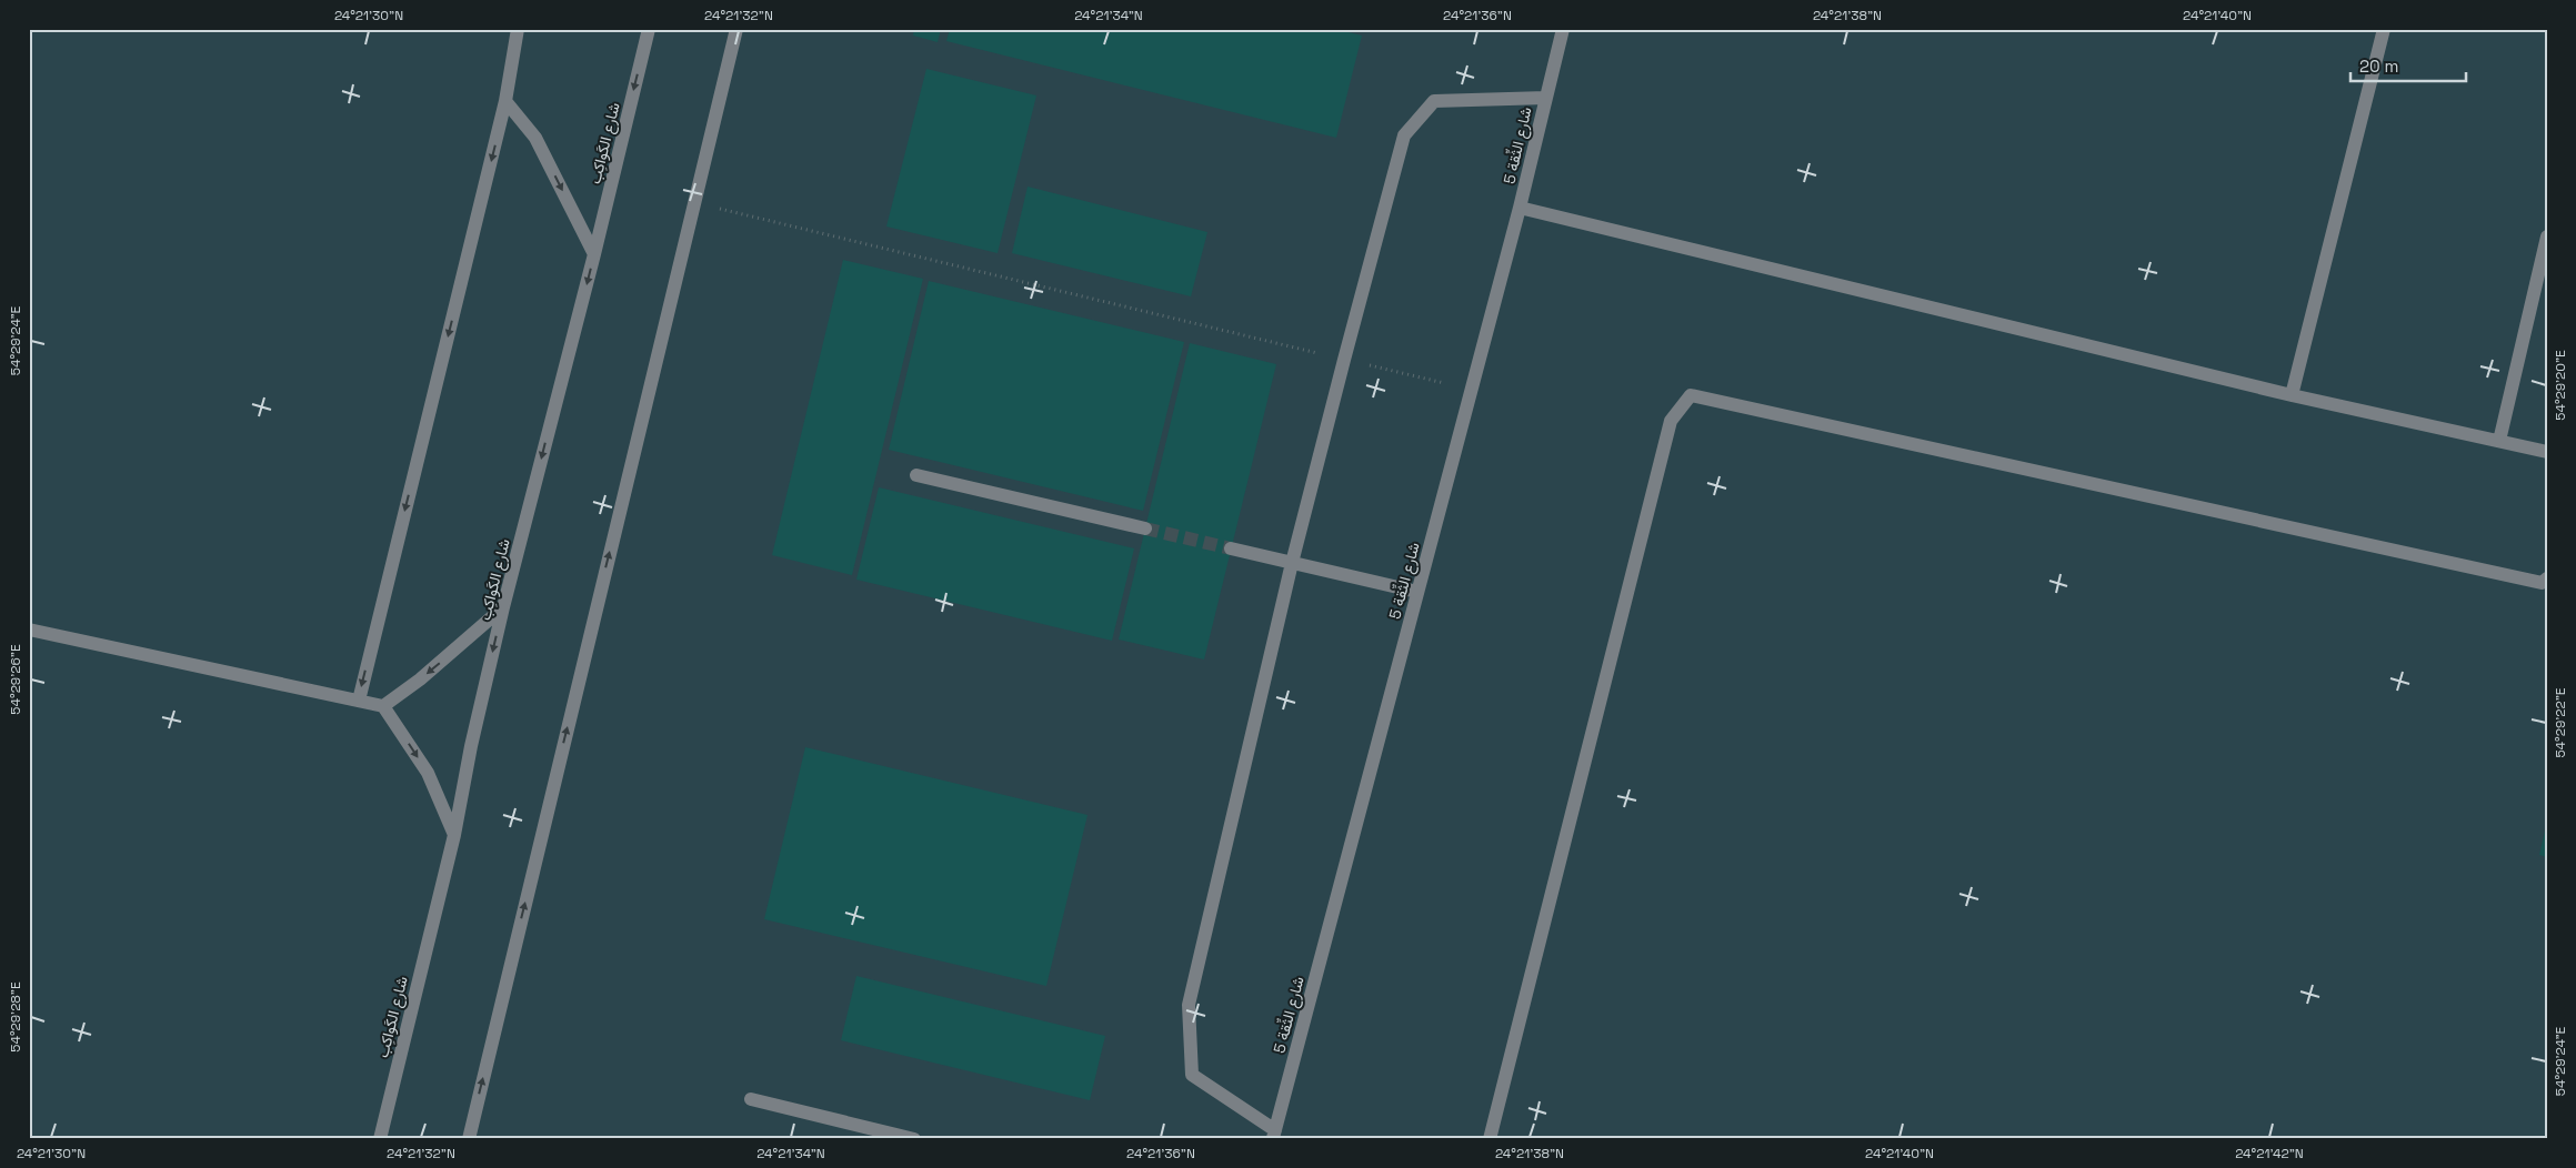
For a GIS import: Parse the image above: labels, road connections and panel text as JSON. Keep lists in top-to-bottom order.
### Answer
{
  "streets": {
    "street": ["شارع الكَواكِب", "شارع الثِّقة 5"]
  },
  "scale_bar": "20 m",
  "coordinates": [
    "24°21'30\"N",
    "24°21'32\"N",
    "24°21'34\"N",
    "24°21'36\"N",
    "24°21'38\"N",
    "24°21'40\"N",
    "54°29'24\"E",
    "54°29'20\"E",
    "54°29'26\"E",
    "54°29'22\"E",
    "54°29'28\"E",
    "24°21'42\"N"
  ]
}
